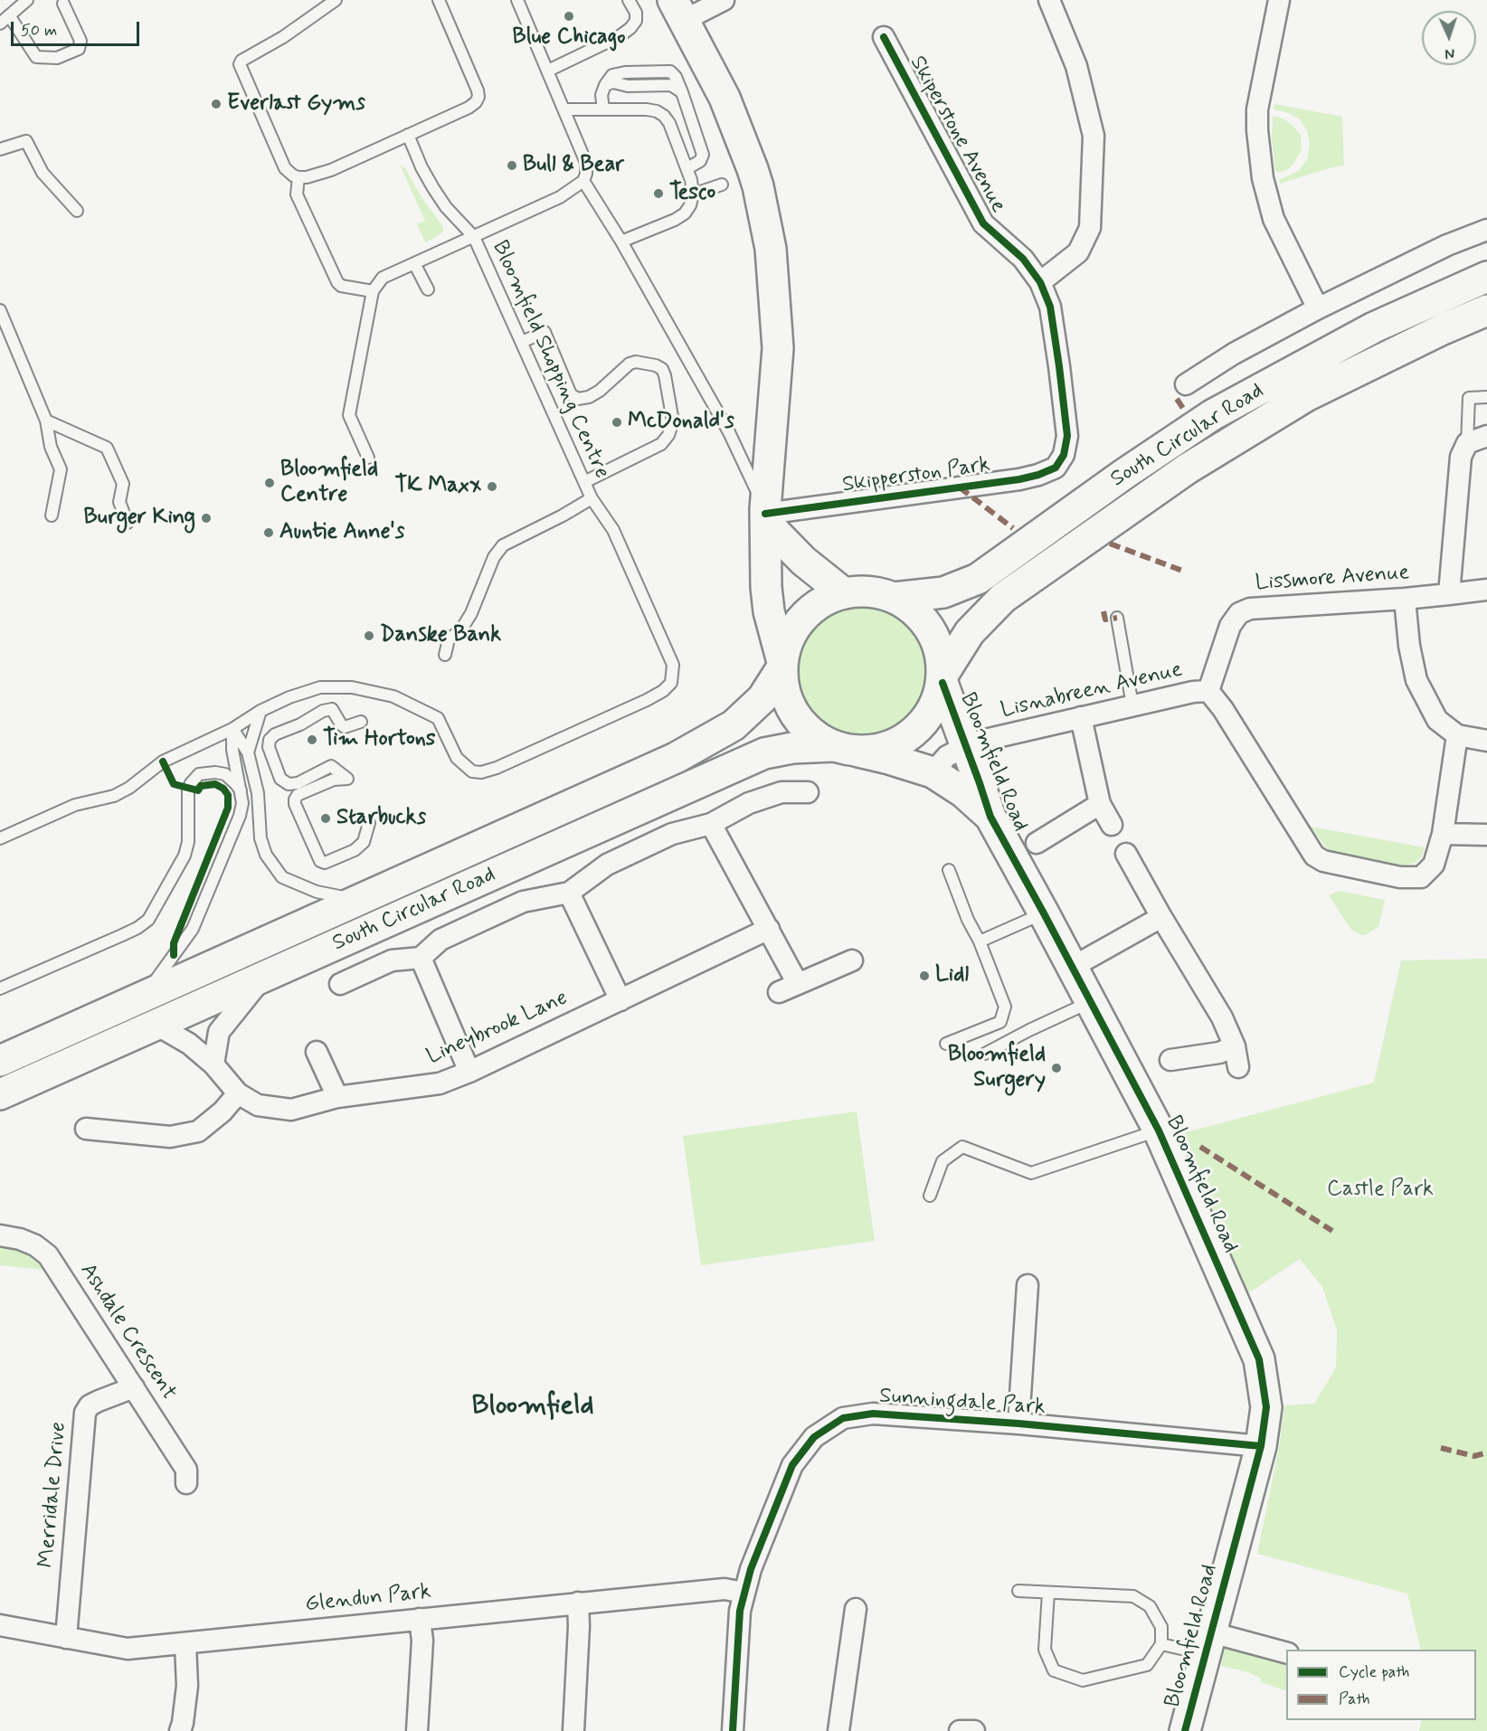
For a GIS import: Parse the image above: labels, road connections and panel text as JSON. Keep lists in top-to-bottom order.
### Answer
{
  "streets": {
    "main road": ["South Circular Road", "Bloomfield Road"],
    "street": [
      "Skiperstone Avenue",
      "Skipperston Park",
      "Lissmore Avenue",
      "Lisnabreen Avenue",
      "Lineybrook Lane",
      "Ashdale Crescent",
      "Sunningdale Park",
      "Merridale Drive",
      "Glendun Park"
    ],
    "lane": ["Bloomfield Shopping Centre"]
  },
  "crossings": [
    ["Skiperstone Avenue", "Skipperston Park"],
    ["South Circular Road", "Bloomfield Road"],
    ["South Circular Road", "Lineybrook Lane"],
    ["Lissmore Avenue", "Lisnabreen Avenue"],
    ["Lisnabreen Avenue", "Bloomfield Road"],
    ["Bloomfield Road", "Sunningdale Park"],
    ["Ashdale Crescent", "Merridale Drive"],
    ["Sunningdale Park", "Glendun Park"],
    ["Merridale Drive", "Glendun Park"]
  ],
  "districts": ["Bloomfield"],
  "parks": ["Castle Park"],
  "places": [
    "Blue Chicago",
    "Everlast Gyms",
    "Bull & Bear",
    "Tesco",
    "McDonald's",
    "Bloomfield Centre",
    "TK Maxx",
    "Burger King",
    "Auntie Anne's",
    "Danske Bank",
    "Tim Hortons",
    "Starbucks",
    "Lidl",
    "Bloomfield Surgery"
  ],
  "legend": ["Cycle path", "Path"],
  "scale_bar": "50 m",
  "north": "bottom"
}
